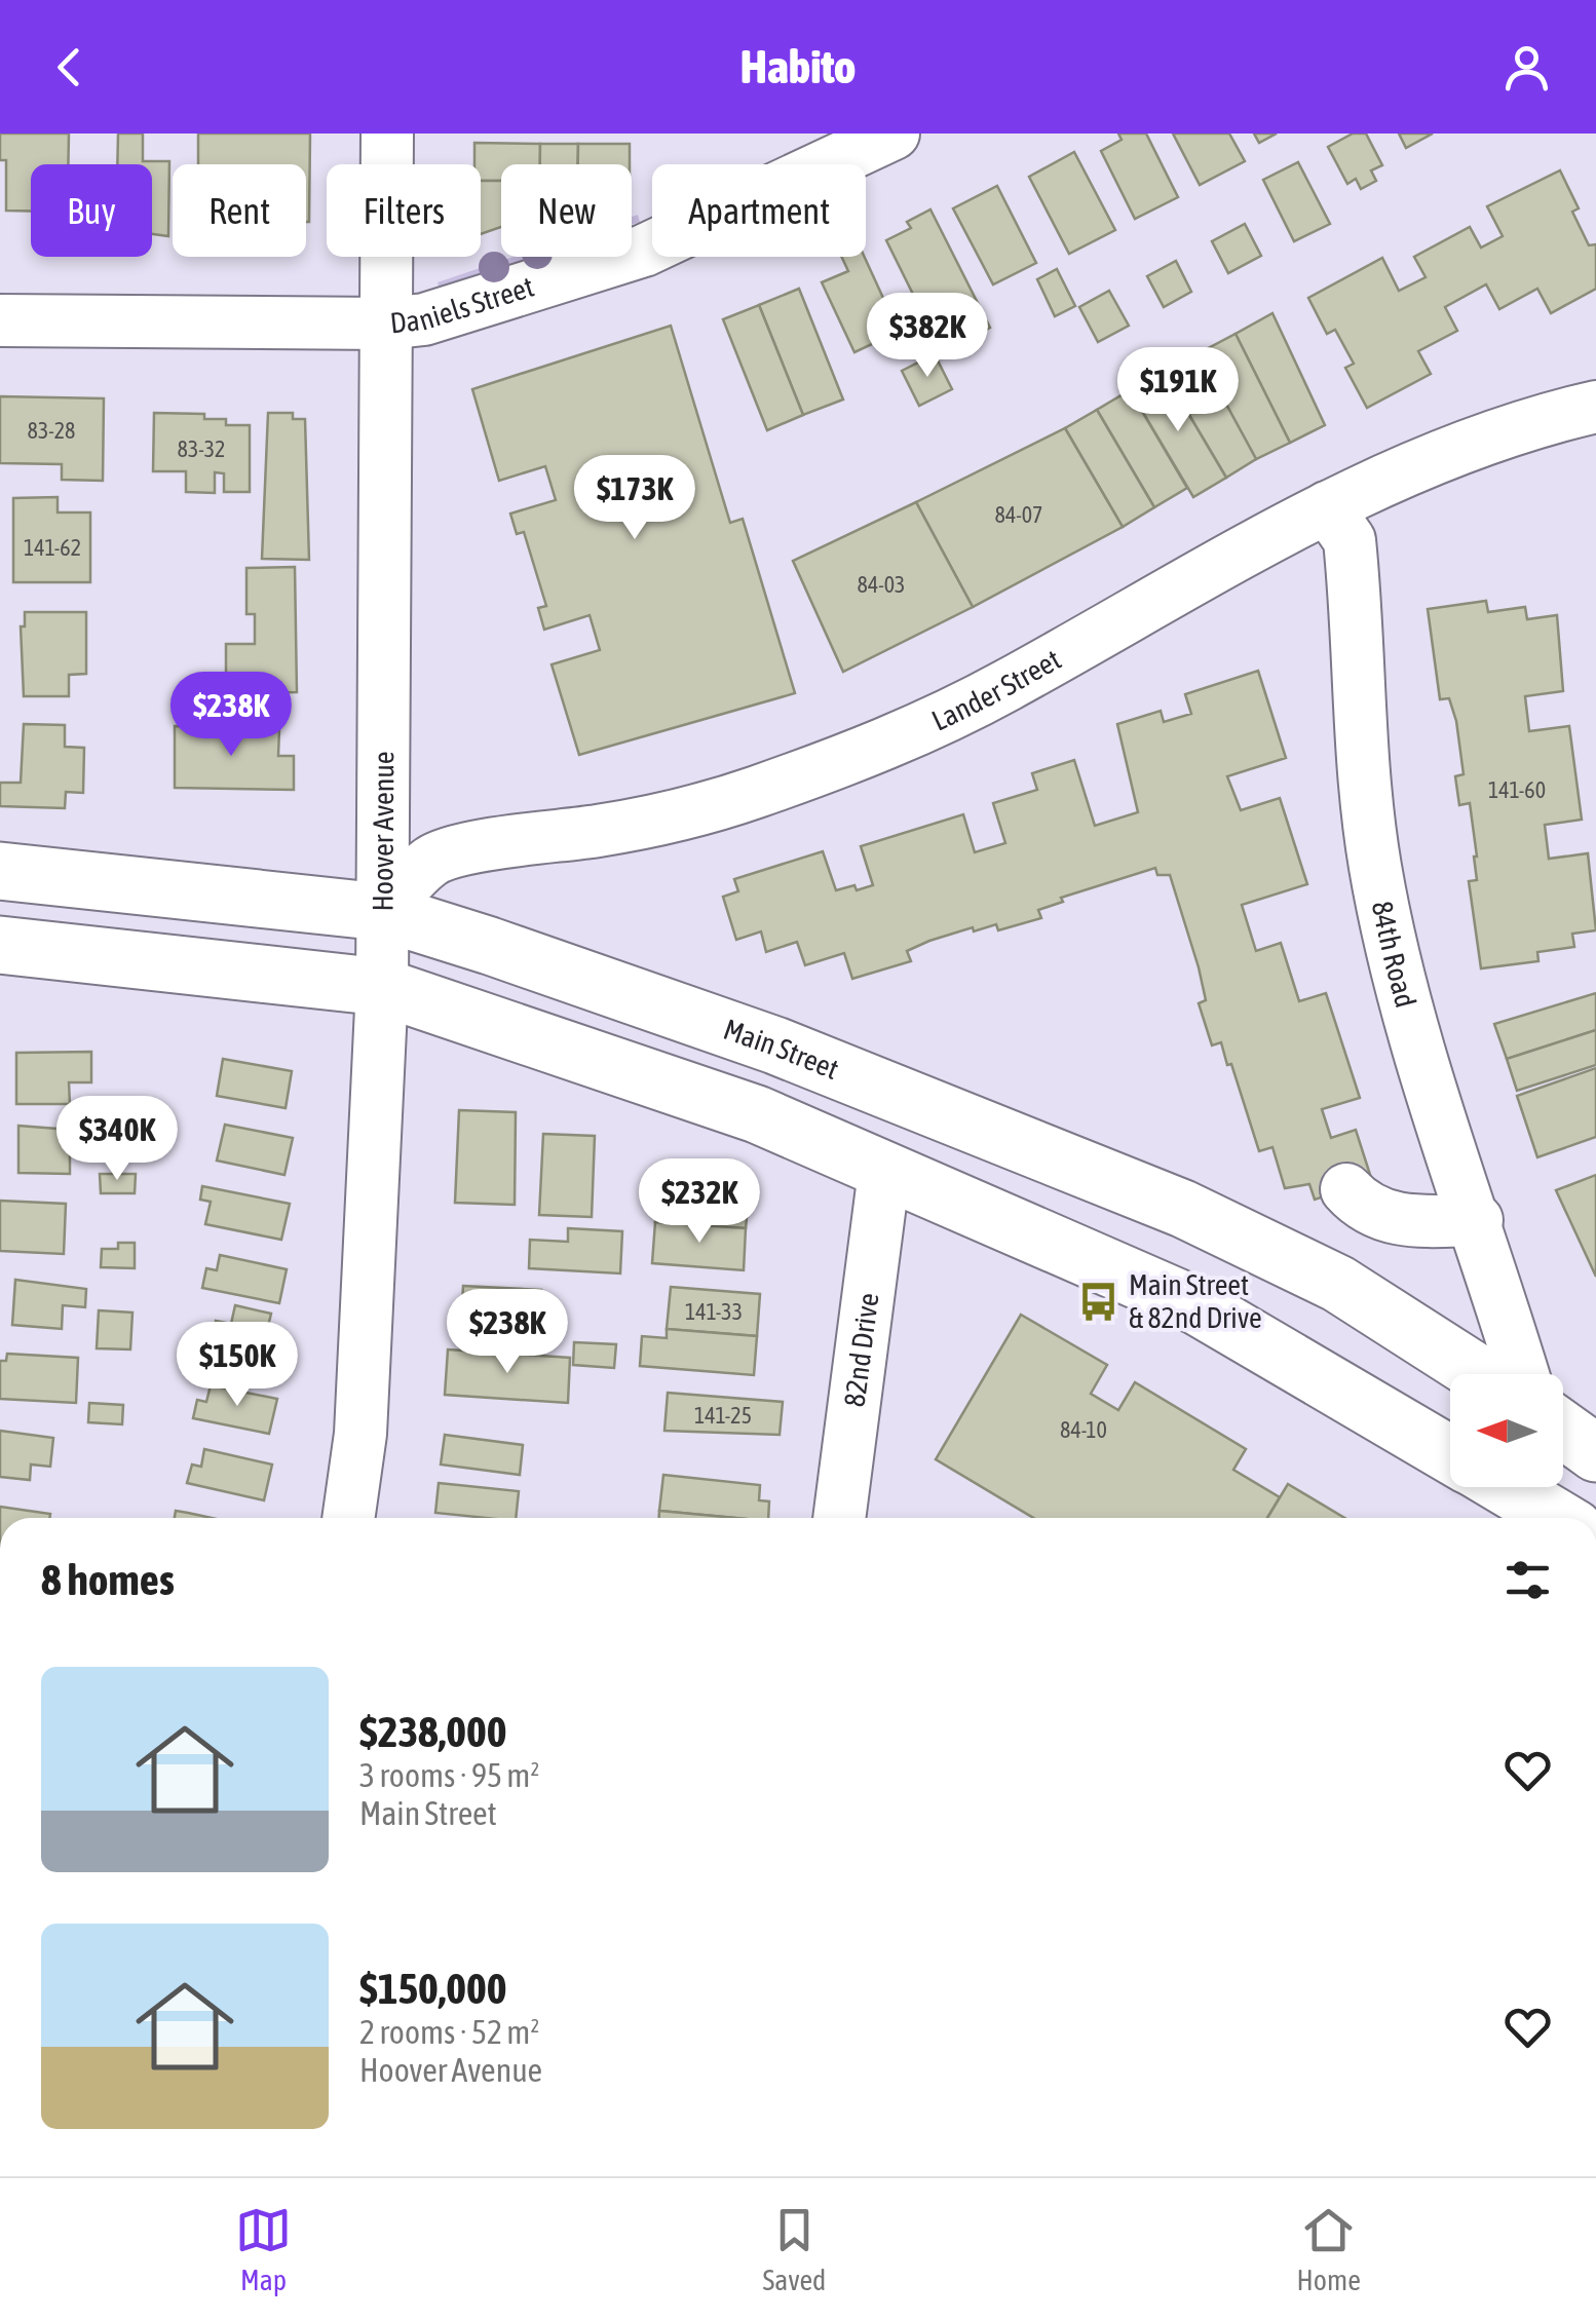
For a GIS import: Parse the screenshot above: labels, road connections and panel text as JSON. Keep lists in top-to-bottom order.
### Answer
{
  "streets": {
    "main road": ["Main Street"],
    "street": [
      "Daniels Street",
      "Lander Street",
      "Hoover Avenue",
      "84th Road",
      "82nd Drive"
    ]
  },
  "crossings": [
    ["Daniels Street", "Hoover Avenue"],
    ["Lander Street", "Hoover Avenue"],
    ["Lander Street", "84th Road"],
    ["Lander Street", "Main Street"],
    ["Hoover Avenue", "Main Street"]
  ],
  "places": {
    "bus stop": ["Main Street & 82nd Drive"]
  },
  "house_numbers": [
    "83-28",
    "83-32",
    "84-07",
    "141-62",
    "84-03",
    "141-60",
    "141-33",
    "141-25",
    "84-10"
  ],
  "north": "left",
  "page": {
    "header": "Habito",
    "chip": [
      "Buy",
      "Rent",
      "Filters",
      "New",
      "Apartment"
    ],
    "price": [
      "$382K",
      "$191K",
      "$173K",
      "$238K",
      "$340K",
      "$232K",
      "$238K",
      "$150K"
    ],
    "heading": "8 homes",
    "list": [
      {
        "name": "$238,000",
        "note": "3 rooms · 95 m² · Main Street"
      },
      {
        "name": "$150,000",
        "note": "2 rooms · 52 m² · Hoover Avenue"
      }
    ],
    "tabs": ["Map", "Saved", "Home"]
  }
}
